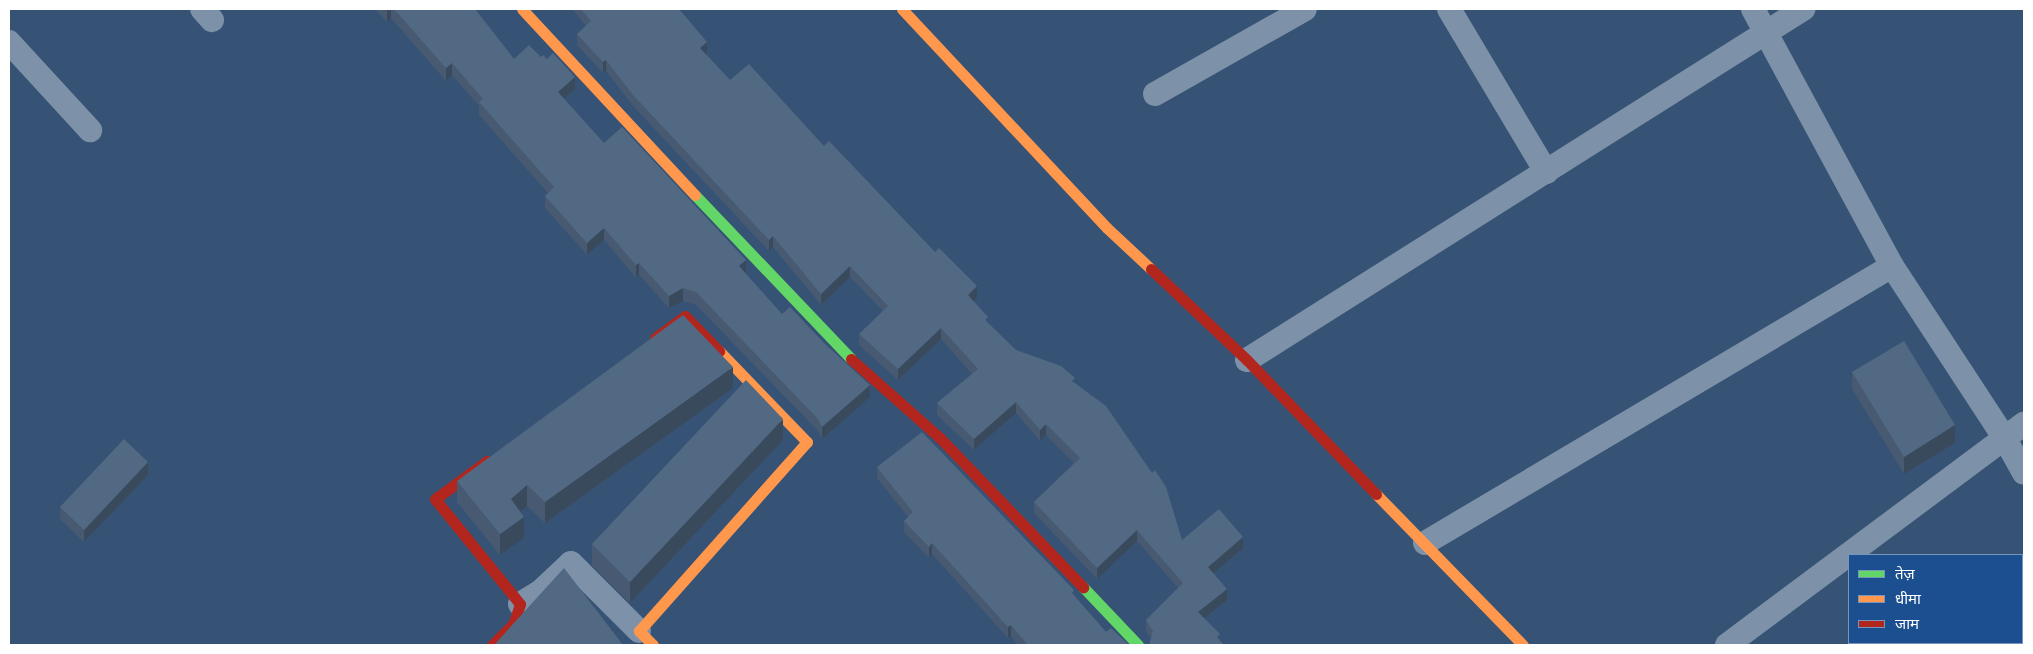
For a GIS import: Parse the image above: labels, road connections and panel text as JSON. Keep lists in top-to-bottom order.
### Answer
{
  "legend": ["तेज़", "धीमा", "जाम"]
}
